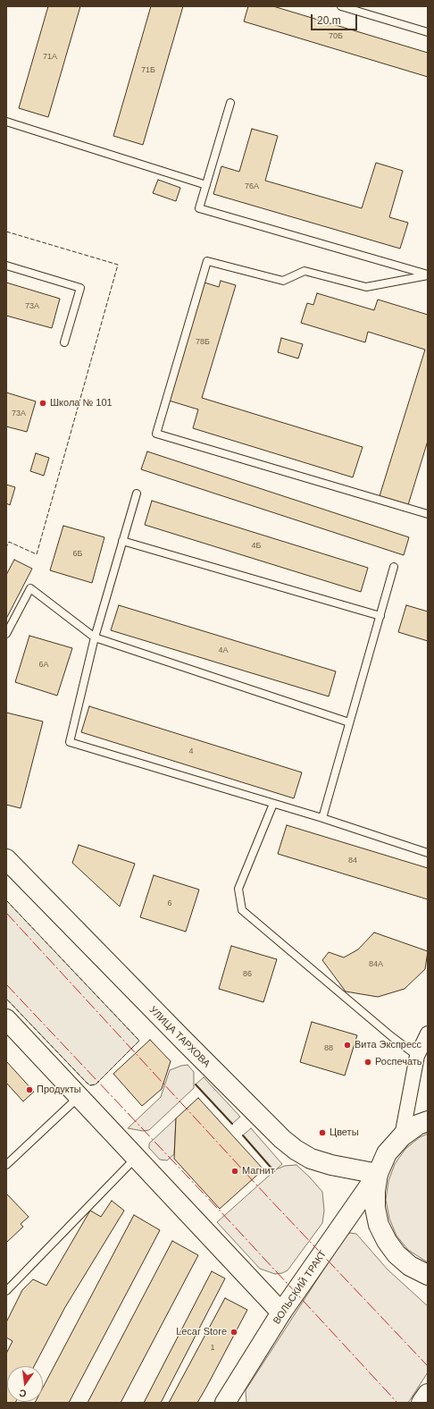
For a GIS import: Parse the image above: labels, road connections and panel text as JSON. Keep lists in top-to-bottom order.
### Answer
{
  "streets": {
    "main road": ["УЛИЦА ТАРХОВА", "ВОЛЬСКИЙ ТРАКТ"]
  },
  "crossings": [
    ["УЛИЦА ТАРХОВА", "ВОЛЬСКИЙ ТРАКТ"]
  ],
  "places": [
    "Школа № 101",
    "Вита Экспресс",
    "Роспечать",
    "Продукты",
    "Цветы",
    "Магнит",
    "Lecar Store"
  ],
  "house_numbers": [
    "70Б",
    "71А",
    "71Б",
    "76А",
    "73А",
    "78Б",
    "73А",
    "4Б",
    "6Б",
    "4А",
    "6А",
    "4",
    "84",
    "6",
    "84А",
    "86",
    "88",
    "1"
  ],
  "scale_bar": "20 m",
  "north": "bottom"
}
